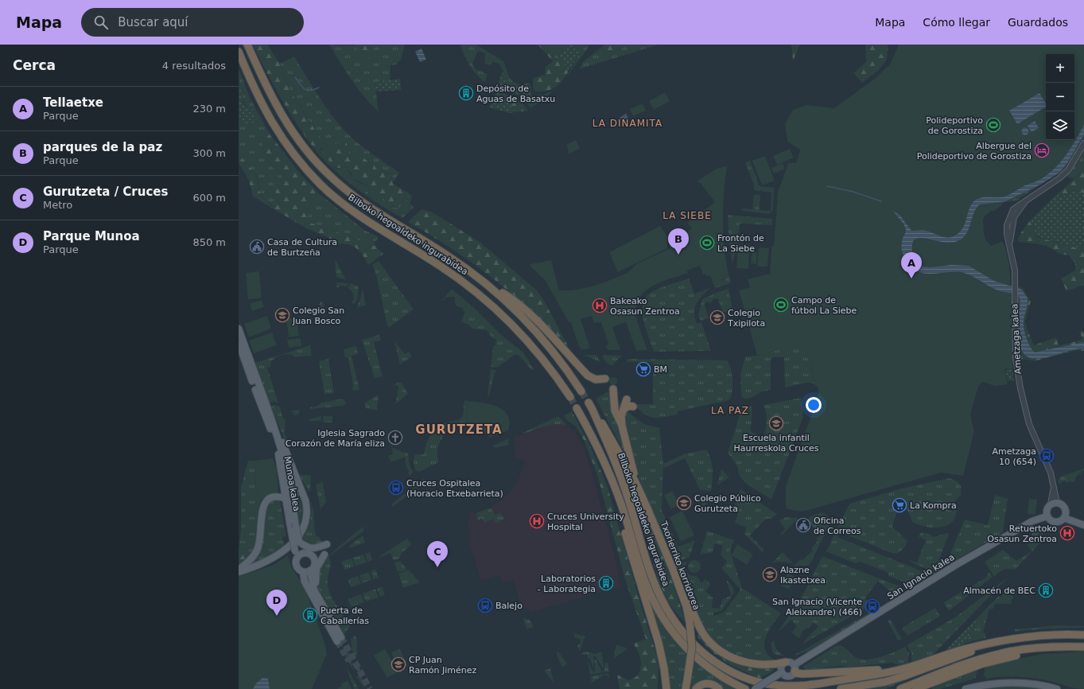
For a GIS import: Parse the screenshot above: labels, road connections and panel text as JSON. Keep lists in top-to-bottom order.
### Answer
{
  "streets": {
    "highway": ["Bilboko hegoaldeko ingurabidea", "Txorierriko korridorea"],
    "main road": ["Munoa kalea", "San Ignacio kalea"],
    "street": ["Ametzaga kalea"]
  },
  "crossings": [
    ["Bilboko hegoaldeko ingurabidea", "Txorierriko korridorea"],
    ["Ametzaga kalea", "San Ignacio kalea"]
  ],
  "districts": [
    "LA DINAMITA",
    "LA SIEBE",
    "LA PAZ",
    "GURUTZETA"
  ],
  "places": {
    "building": [
      "Depósito de Aguas de Basatxu",
      "Laboratorios - Laborategia",
      "Almacén de BEC",
      "Puerta de Caballerías"
    ],
    "sports": ["Polideportivo de Gorostiza", "Frontón de La Siebe", "Campo de fútbol La Siebe"],
    "hotel": ["Albergue del Polideportivo de Gorostiza"],
    "public building": ["Casa de Cultura de Burtzeña", "Oficina de Correos"],
    "hospital": ["Bakeako Osasun Zentroa", "Cruces University Hospital", "Retuertoko Osasun Zentroa"],
    "school or university": [
      "Colegio San Juan Bosco",
      "Colegio Txipilota",
      "Escuela infantil Haurreskola Cruces",
      "Colegio Público Gurutzeta",
      "Alazne Ikastetxea",
      "CP Juan Ramón Jiménez"
    ],
    "supermarket": ["BM", "La Kompra"],
    "church": ["Iglesia Sagrado Corazón de María eliza"],
    "bus stop": [
      "Ametzaga 10 (654)",
      "Cruces Ospitalea (Horacio Etxebarrieta)",
      "Balejo",
      "San Ignacio (Vicente Aleixandre) (466)"
    ]
  },
  "page": {
    "header": "Mapa",
    "search": "Buscar aquí",
    "nav": ["Mapa", "Cómo llegar", "Guardados"],
    "heading": ["Cerca", "4 resultados"],
    "map_buttons": ["+", "−"],
    "list": [
      {
        "mark": "A",
        "name": "Tellaetxe",
        "note": "Parque",
        "value": "230 m"
      },
      {
        "mark": "B",
        "name": "parques de la paz",
        "note": "Parque",
        "value": "300 m"
      },
      {
        "mark": "C",
        "name": "Gurutzeta / Cruces",
        "note": "Metro",
        "value": "600 m"
      },
      {
        "mark": "D",
        "name": "Parque Munoa",
        "note": "Parque",
        "value": "850 m"
      }
    ],
    "pins": [
      "B",
      "A",
      "C",
      "D"
    ]
  }
}
